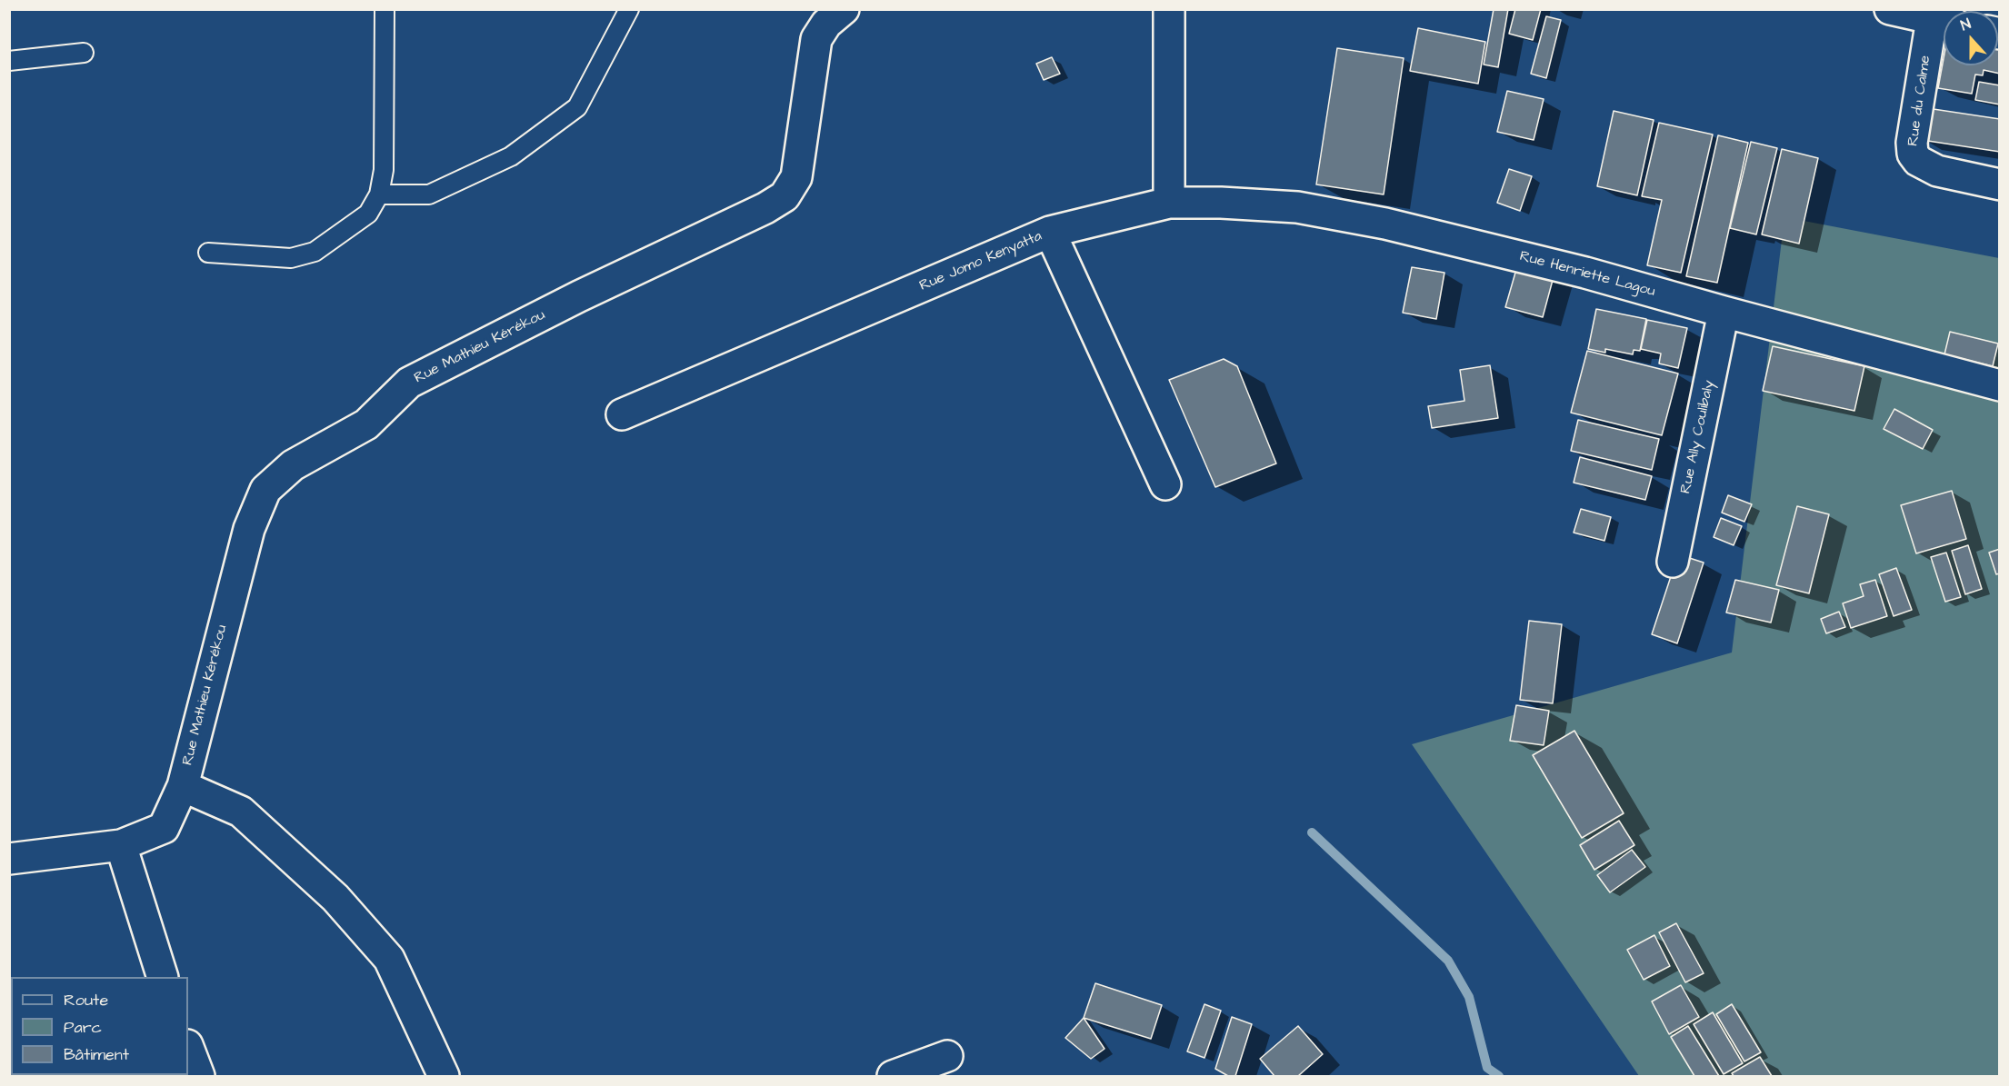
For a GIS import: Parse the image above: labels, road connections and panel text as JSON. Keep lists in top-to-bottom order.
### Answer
{
  "streets": {
    "street": [
      "Rue du Calme",
      "Rue Jomo Kenyatta",
      "Rue Henriette Lagou",
      "Rue Mathieu Kérékou",
      "Rue Ally Coulibaly"
    ]
  },
  "crossings": [
    ["Rue Jomo Kenyatta", "Rue Henriette Lagou"],
    ["Rue Henriette Lagou", "Rue Ally Coulibaly"]
  ],
  "legend": ["Route", "Parc", "Bâtiment"],
  "north": "top"
}
